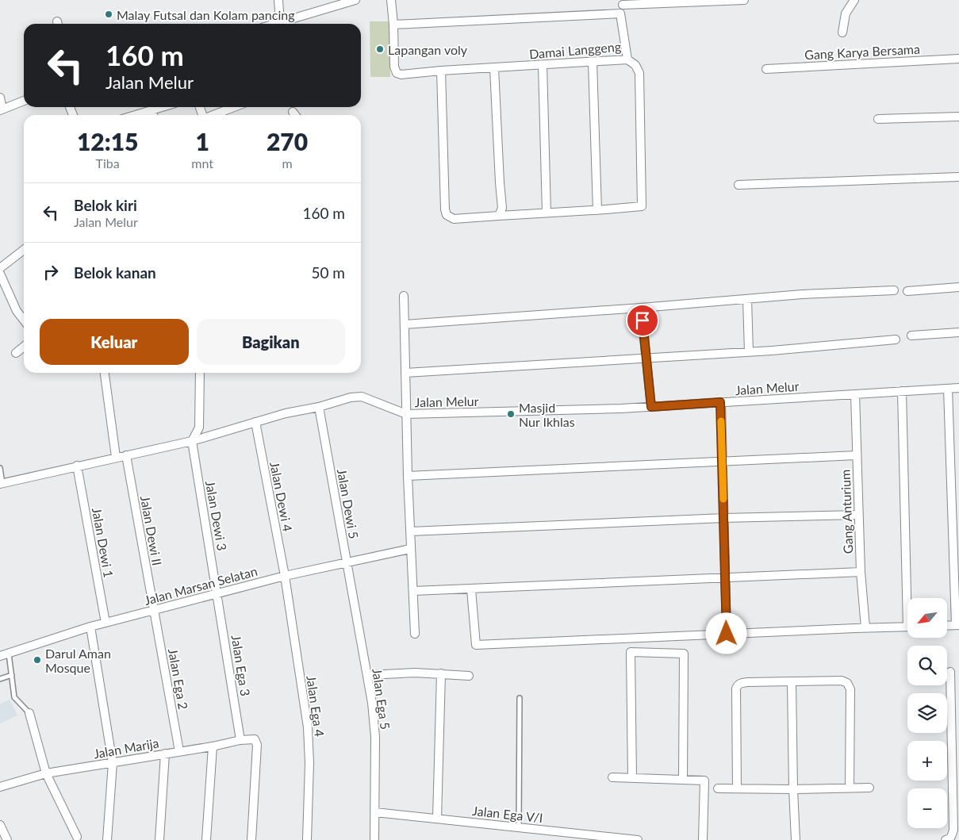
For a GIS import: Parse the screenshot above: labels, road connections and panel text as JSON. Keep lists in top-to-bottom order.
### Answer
{
  "streets": {
    "street": [
      "Damai Langgeng",
      "Gang Karya Bersama",
      "Jalan Melur",
      "Jalan Dewi 4",
      "Jalan Dewi 5",
      "Gang Anturium",
      "Jalan Dewi 3",
      "Jalan Dewi II",
      "Jalan Dewi 1",
      "Jalan Marsan Selatan",
      "Jalan Ega 3",
      "Jalan Ega 2",
      "Jalan Ega 5",
      "Jalan Ega 4",
      "Jalan Marija",
      "Jalan Ega V/I"
    ]
  },
  "crossings": [
    ["Jalan Melur", "Jalan Dewi 4"],
    ["Jalan Melur", "Jalan Dewi 5"],
    ["Jalan Melur", "Gang Anturium"],
    ["Jalan Melur", "Jalan Dewi 3"],
    ["Jalan Melur", "Jalan Dewi II"],
    ["Jalan Melur", "Jalan Dewi 1"],
    ["Jalan Dewi 4", "Jalan Marsan Selatan"],
    ["Jalan Dewi 4", "Jalan Ega 4"],
    ["Jalan Dewi 5", "Jalan Marsan Selatan"],
    ["Jalan Dewi 5", "Jalan Ega 5"],
    ["Jalan Dewi 3", "Jalan Marsan Selatan"],
    ["Jalan Dewi 3", "Jalan Ega 3"],
    ["Jalan Dewi II", "Jalan Marsan Selatan"],
    ["Jalan Dewi II", "Jalan Ega 2"],
    ["Jalan Dewi 1", "Jalan Marsan Selatan"],
    ["Jalan Marsan Selatan", "Jalan Ega 3"],
    ["Jalan Marsan Selatan", "Jalan Ega 2"],
    ["Jalan Marsan Selatan", "Jalan Ega 5"],
    ["Jalan Marsan Selatan", "Jalan Ega 4"],
    ["Jalan Ega 3", "Jalan Marija"],
    ["Jalan Ega 2", "Jalan Marija"],
    ["Jalan Ega 5", "Jalan Ega V/I"]
  ],
  "places": [
    "Malay Futsal dan Kolam pancing",
    "Lapangan voly",
    "Masjid Nur Ikhlas",
    "Darul Aman Mosque"
  ],
  "north": "bottom left",
  "page": {
    "turn": ["160 m", "Jalan Melur"],
    "eta": [
      "12:15",
      "Tiba",
      "1",
      "mnt",
      "270",
      "m"
    ],
    "list": [
      {
        "name": "Belok kiri",
        "note": "Jalan Melur",
        "value": "160 m"
      },
      {
        "name": "Belok kanan",
        "value": "50 m"
      }
    ],
    "buttons": ["Keluar", "Bagikan"],
    "map_buttons": ["+", "−"]
  }
}
